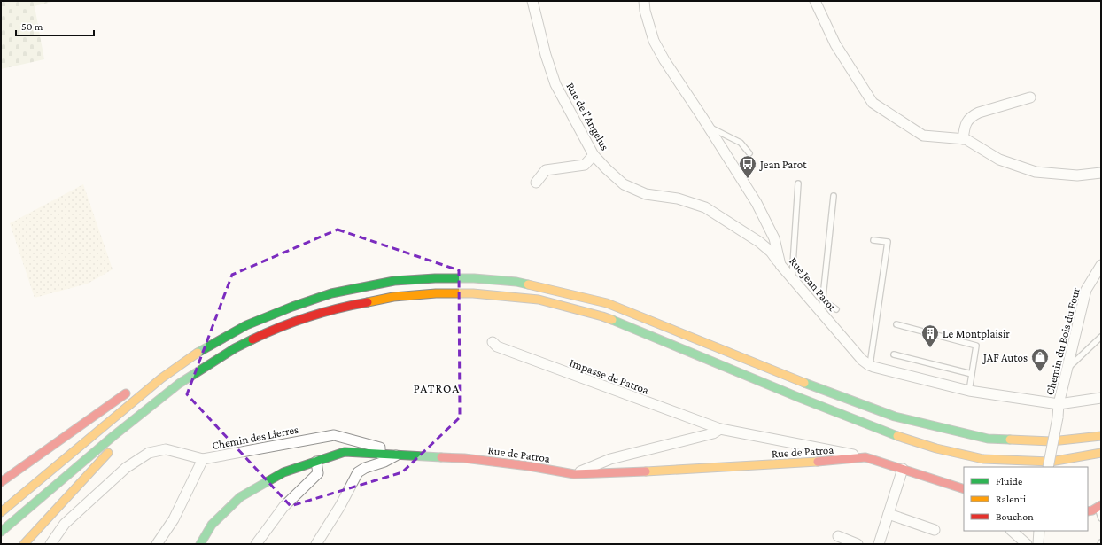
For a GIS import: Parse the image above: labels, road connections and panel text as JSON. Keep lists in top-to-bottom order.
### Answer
{
  "streets": {
    "main road": ["Rue de Patroa"],
    "street": [
      "Rue de l'Angelus",
      "Rue Jean Parot",
      "Chemin du Bois du Four",
      "Impasse de Patroa",
      "Chemin des Lierres"
    ]
  },
  "crossings": [
    ["Rue de l'Angelus", "Rue Jean Parot"],
    ["Rue Jean Parot", "Chemin du Bois du Four"],
    ["Impasse de Patroa", "Rue de Patroa"],
    ["Chemin des Lierres", "Rue de Patroa"]
  ],
  "districts": ["PATROA"],
  "places": {
    "bus stop": ["Jean Parot"],
    "building": ["Le Montplaisir"],
    "shop": ["JAF Autos"]
  },
  "legend": ["Fluide", "Ralenti", "Bouchon"],
  "scale_bar": "50 m"
}
